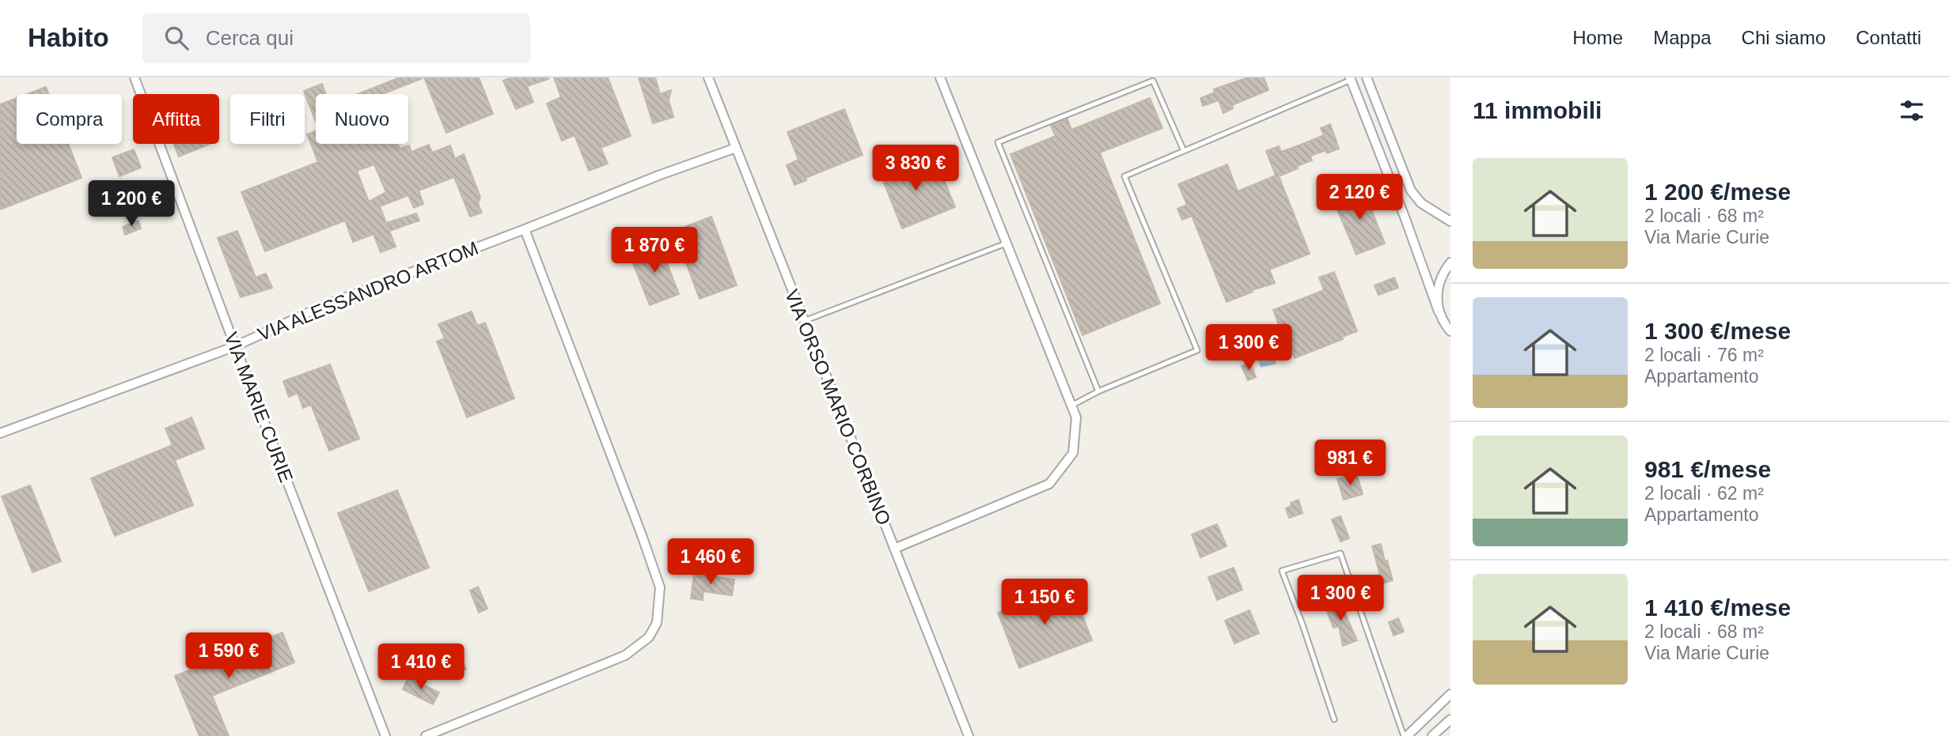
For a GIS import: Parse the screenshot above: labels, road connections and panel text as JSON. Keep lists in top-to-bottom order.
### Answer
{
  "streets": {
    "street": ["VIA ALESSANDRO ARTOM", "VIA MARIE CURIE", "VIA ORSO MARIO CORBINO"]
  },
  "crossings": [
    ["VIA ALESSANDRO ARTOM", "VIA MARIE CURIE"],
    ["VIA ALESSANDRO ARTOM", "VIA ORSO MARIO CORBINO"]
  ],
  "page": {
    "header": "Habito",
    "search": "Cerca qui",
    "nav": [
      "Home",
      "Mappa",
      "Chi siamo",
      "Contatti"
    ],
    "heading": "11 immobili",
    "chip": [
      "Compra",
      "Affitta",
      "Filtri",
      "Nuovo"
    ],
    "list": [
      {
        "name": "1 200 €/mese",
        "note": "2 locali · 68 m² · Via Marie Curie"
      },
      {
        "name": "1 300 €/mese",
        "note": "2 locali · 76 m² · Appartamento"
      },
      {
        "name": "981 €/mese",
        "note": "2 locali · 62 m² · Appartamento"
      },
      {
        "name": "1 410 €/mese",
        "note": "2 locali · 68 m² · Via Marie Curie"
      }
    ],
    "price": [
      "3 830 €",
      "2 120 €",
      "1 200 €",
      "1 870 €",
      "1 300 €",
      "981 €",
      "1 460 €",
      "1 300 €",
      "1 150 €",
      "1 590 €",
      "1 410 €"
    ]
  }
}
